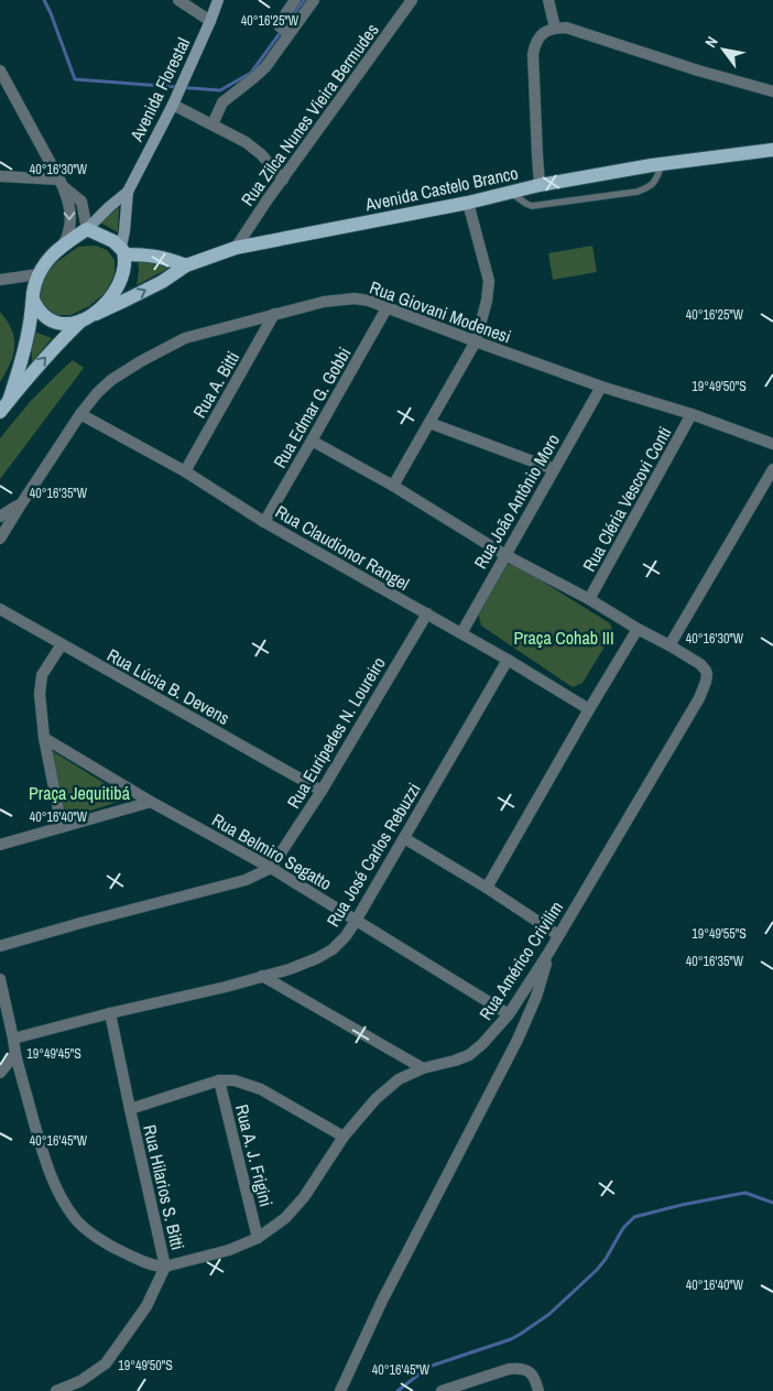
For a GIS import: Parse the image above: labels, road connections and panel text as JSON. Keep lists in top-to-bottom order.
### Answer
{
  "streets": {
    "main road": ["Avenida Florestal", "Avenida Castelo Branco"],
    "street": [
      "Rua Zilca Nunes Vieira Bermudes",
      "Rua Giovani Modenesi",
      "Rua A. Bitti",
      "Rua Edmar G. Gobbi",
      "Rua Cléria Vescovi Conti",
      "Rua João Antônio Moro",
      "Rua Claudionor Rangel",
      "Rua Lúcia B. Devens",
      "Rua Eurípedes N. Loureiro",
      "Rua Belmiro Segatto",
      "Rua José Carlos Rebuzzi",
      "Rua Américo Crivilim",
      "Rua A. J. Frigini",
      "Rua Hilarios S. Bitti"
    ]
  },
  "crossings": [
    ["Avenida Florestal", "Avenida Castelo Branco"],
    ["Rua Zilca Nunes Vieira Bermudes", "Avenida Castelo Branco"],
    ["Rua Giovani Modenesi", "Rua A. Bitti"],
    ["Rua Giovani Modenesi", "Rua Edmar G. Gobbi"],
    ["Rua Giovani Modenesi", "Rua Cléria Vescovi Conti"],
    ["Rua Giovani Modenesi", "Rua João Antônio Moro"],
    ["Rua Giovani Modenesi", "Rua Claudionor Rangel"],
    ["Rua A. Bitti", "Rua Claudionor Rangel"],
    ["Rua Edmar G. Gobbi", "Rua Claudionor Rangel"],
    ["Rua João Antônio Moro", "Rua Claudionor Rangel"],
    ["Rua Claudionor Rangel", "Rua Eurípedes N. Loureiro"],
    ["Rua Claudionor Rangel", "Rua José Carlos Rebuzzi"],
    ["Rua Lúcia B. Devens", "Rua Eurípedes N. Loureiro"],
    ["Rua Eurípedes N. Loureiro", "Rua Belmiro Segatto"],
    ["Rua Belmiro Segatto", "Rua José Carlos Rebuzzi"],
    ["Rua Belmiro Segatto", "Rua Américo Crivilim"],
    ["Rua José Carlos Rebuzzi", "Rua Américo Crivilim"],
    ["Rua José Carlos Rebuzzi", "Rua Hilarios S. Bitti"],
    ["Rua Américo Crivilim", "Rua A. J. Frigini"],
    ["Rua Américo Crivilim", "Rua Hilarios S. Bitti"]
  ],
  "parks": ["Praça Cohab III", "Praça Jequitibá"],
  "north": "top left",
  "coordinates": [
    "40°16'25\"W",
    "40°16'30\"W",
    "19°49'50\"S",
    "40°16'35\"W",
    "40°16'40\"W",
    "19°49'55\"S",
    "19°49'45\"S",
    "40°16'45\"W"
  ]
}
